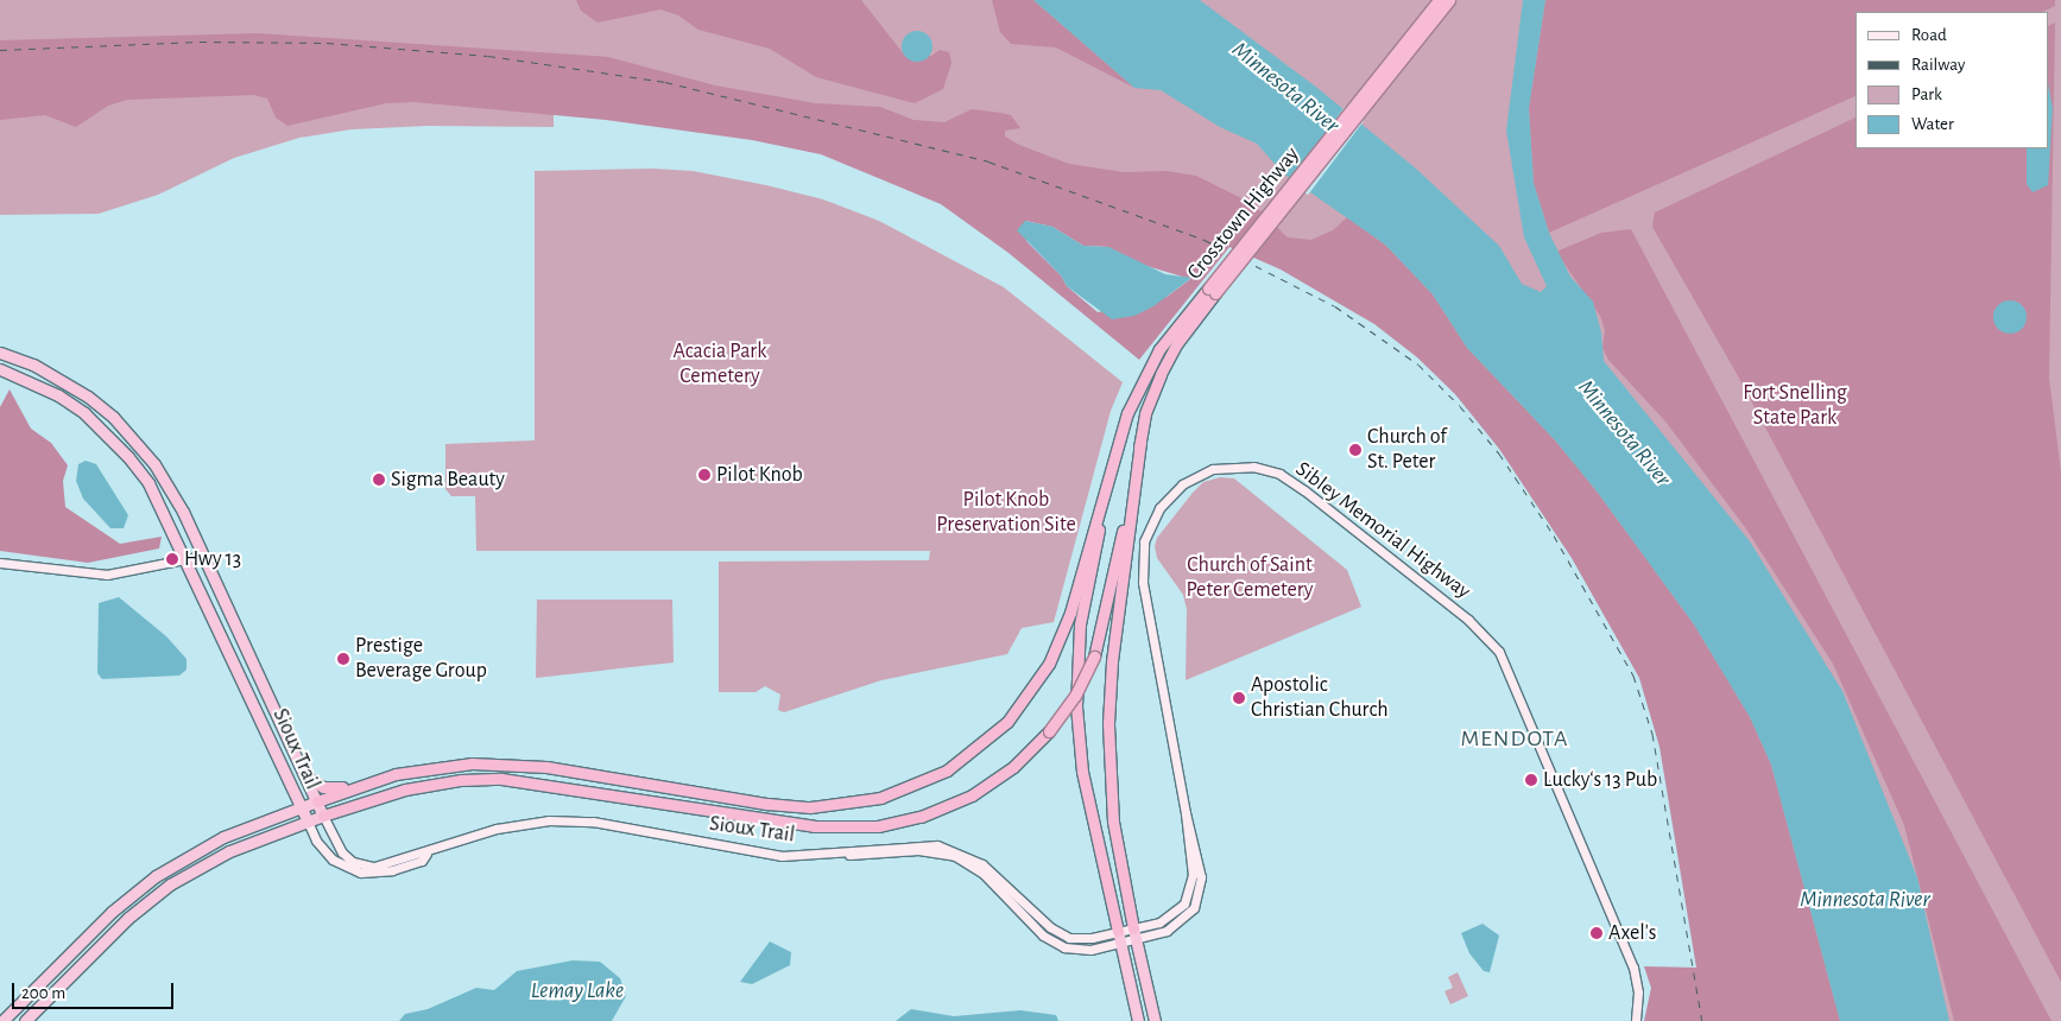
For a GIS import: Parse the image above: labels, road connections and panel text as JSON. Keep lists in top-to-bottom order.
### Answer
{
  "streets": {
    "highway": ["Crosstown Highway", "Sioux Trail"],
    "main road": ["Sibley Memorial Highway"]
  },
  "crossings": [
    ["Sibley Memorial Highway", "Sioux Trail"]
  ],
  "districts": ["MENDOTA"],
  "water": ["Minnesota River", "Lemay Lake"],
  "parks": [
    "Acacia Park Cemetery",
    "Fort Snelling State Park",
    "Pilot Knob Preservation Site",
    "Church of Saint Peter Cemetery"
  ],
  "places": [
    "Church of St. Peter",
    "Pilot Knob",
    "Sigma Beauty",
    "Hwy 13",
    "Prestige Beverage Group",
    "Apostolic Christian Church",
    "Lucky‘s 13 Pub",
    "Axel's"
  ],
  "legend": [
    "Road",
    "Railway",
    "Park",
    "Water"
  ],
  "scale_bar": "200 m"
}
